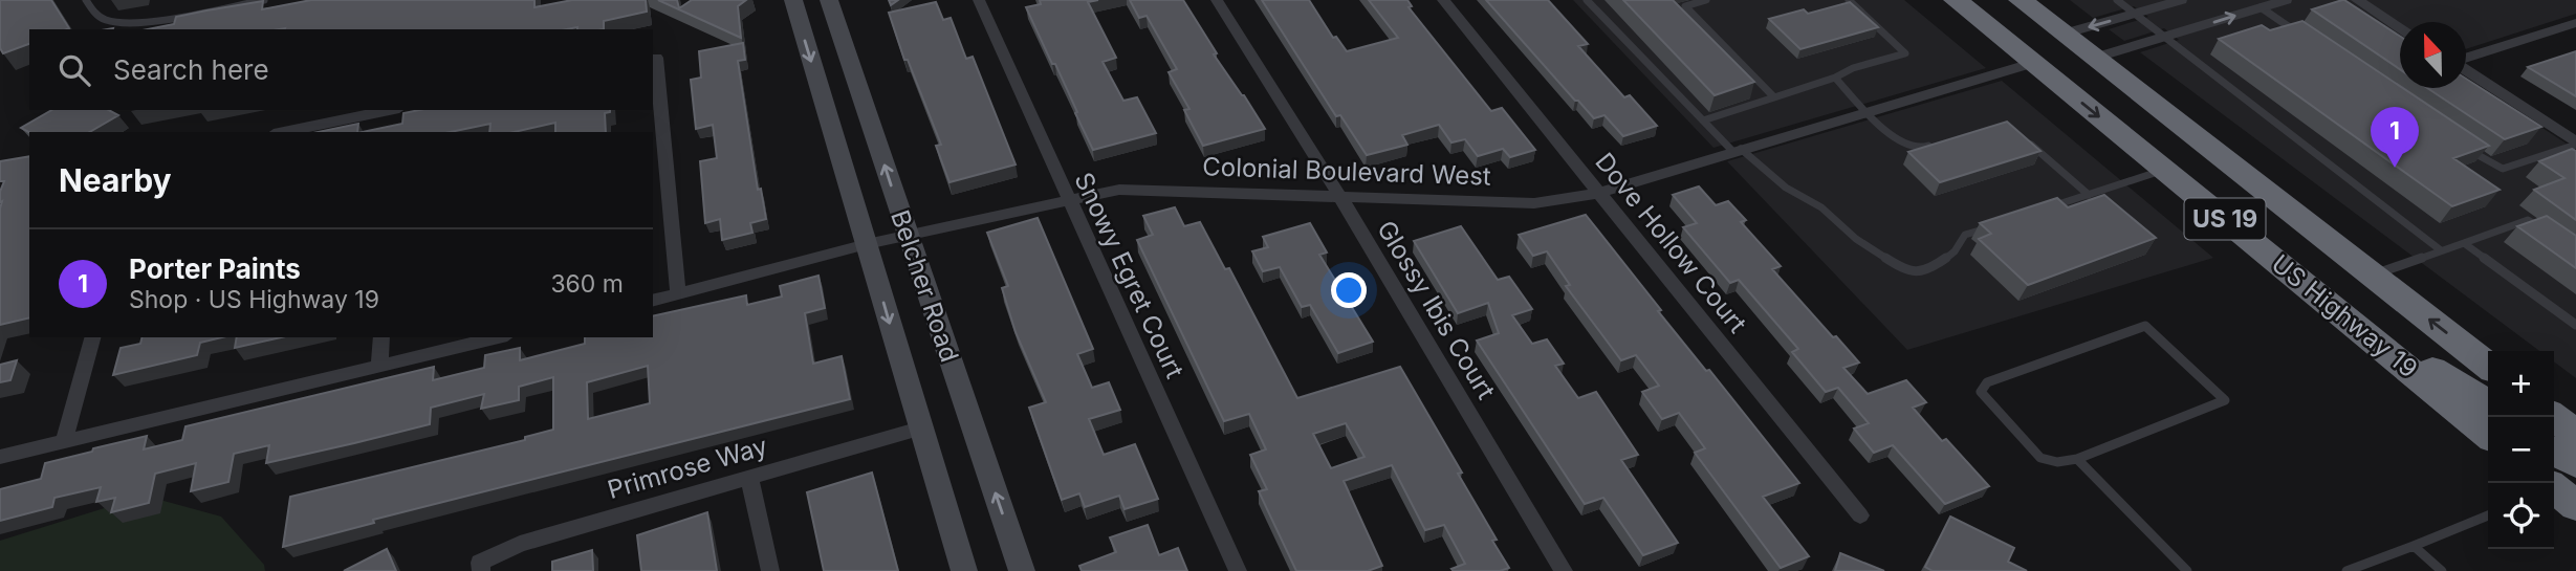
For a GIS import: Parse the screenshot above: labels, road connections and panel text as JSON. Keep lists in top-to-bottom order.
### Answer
{
  "streets": {
    "highway": ["US 19", "US Highway 19"],
    "main road": ["Belcher Road"],
    "street": [
      "Colonial Boulevard West",
      "Dove Hollow Court",
      "Snowy Egret Court",
      "Glossy Ibis Court",
      "Primrose Way"
    ]
  },
  "crossings": [
    ["Colonial Boulevard West", "Dove Hollow Court"],
    ["Colonial Boulevard West", "Snowy Egret Court"],
    ["Colonial Boulevard West", "Belcher Road"],
    ["Colonial Boulevard West", "Glossy Ibis Court"],
    ["Colonial Boulevard West", "US Highway 19"],
    ["Belcher Road", "Primrose Way"]
  ],
  "north": "top",
  "page": {
    "search": "Search here",
    "pins": "1",
    "heading": "Nearby",
    "list": [
      {
        "mark": "1",
        "name": "Porter Paints",
        "note": "Shop · US Highway 19",
        "value": "360 m"
      }
    ],
    "map_buttons": ["+", "−"]
  }
}
